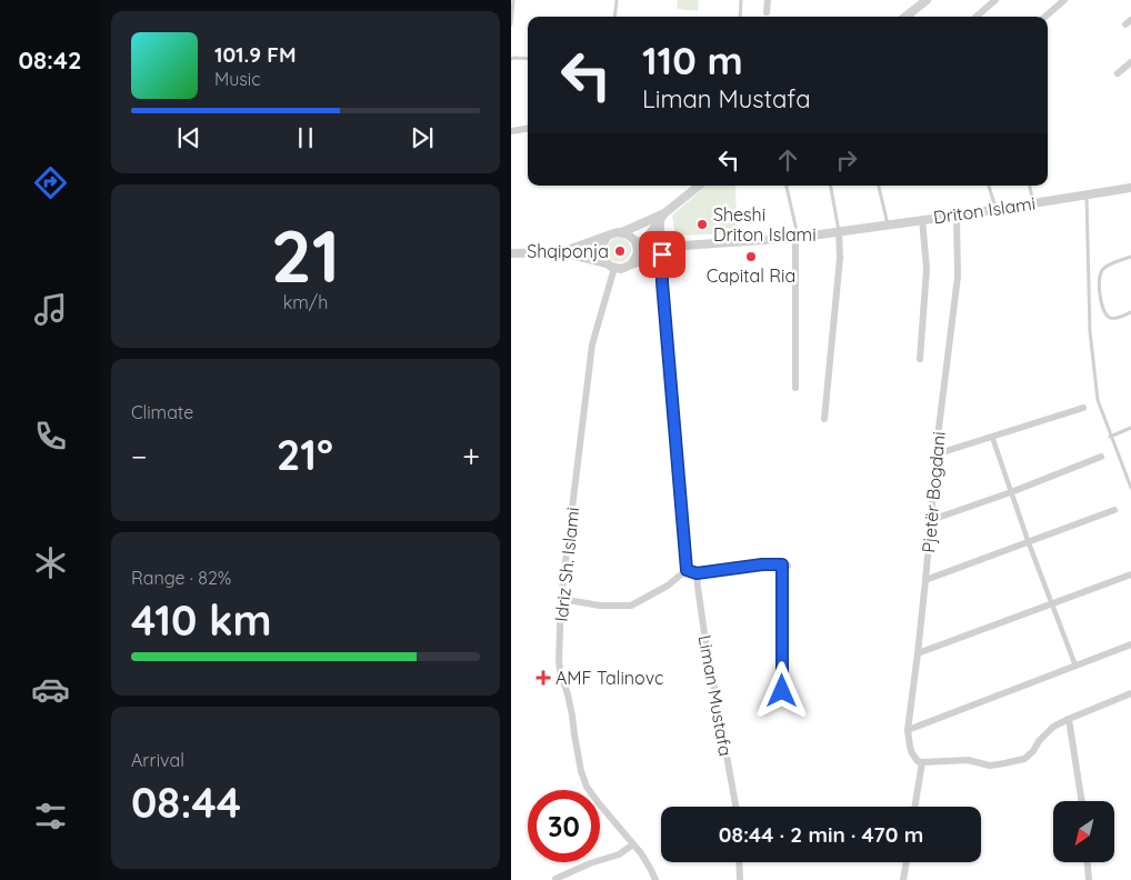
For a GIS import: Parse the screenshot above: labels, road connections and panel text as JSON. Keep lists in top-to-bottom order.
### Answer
{
  "streets": {
    "street": [
      "Driton Islami",
      "Pjetër Bogdani",
      "Idriz Sh. Islami",
      "Liman Mustafa"
    ]
  },
  "crossings": [
    ["Driton Islami", "Pjetër Bogdani"],
    ["Driton Islami", "Idriz Sh. Islami"]
  ],
  "places": {
    "other": ["Sheshi Driton Islami", "Shqiponja", "Capital Ria"],
    "health": ["AMF Talinovc"]
  },
  "north": "bottom left",
  "page": {
    "tabs": "08:42",
    "turn": ["110 m", "Liman Mustafa"],
    "song": ["101.9 FM", "Music"],
    "tile": [
      ["21", "km/h"],
      "Climate",
      ["Range · 82%", "410 km"],
      ["Arrival", "08:44"]
    ],
    "heat": ["−", "21°", "+"],
    "limit": "30",
    "trip": "08:44 · 2 min · 470 m"
  }
}
